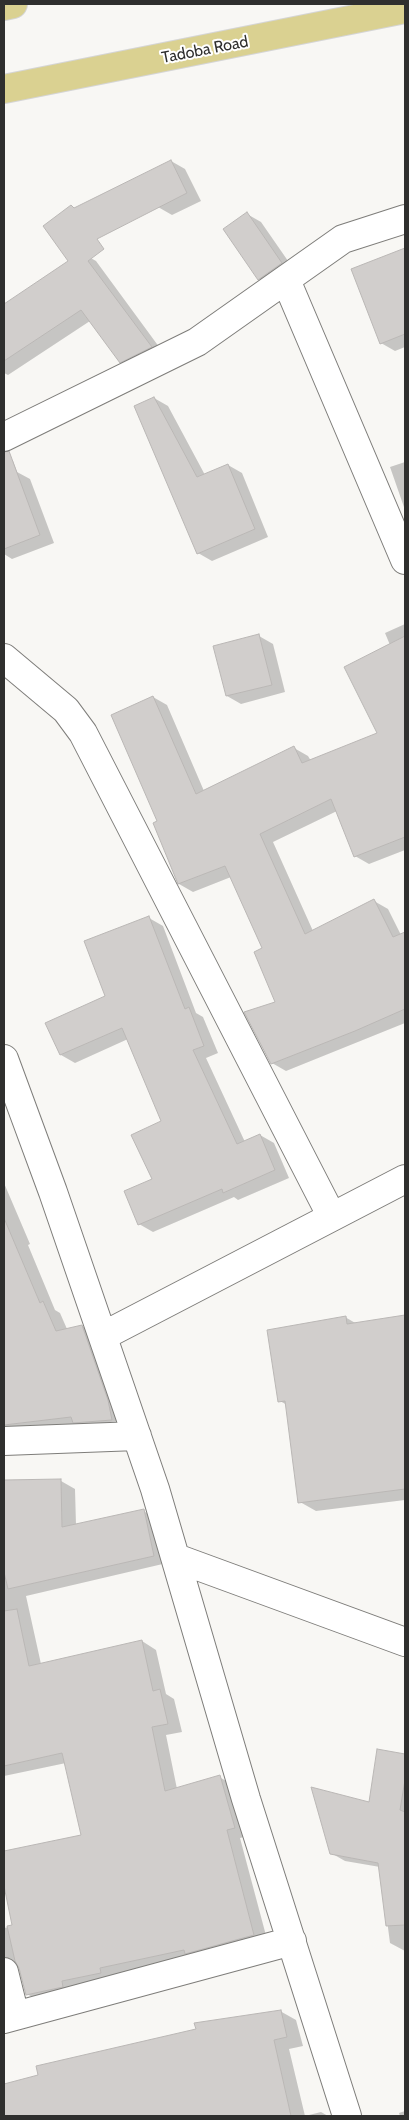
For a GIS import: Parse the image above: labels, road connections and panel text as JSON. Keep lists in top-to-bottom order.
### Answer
{
  "streets": {
    "main road": ["Tadoba Road"]
  }
}
